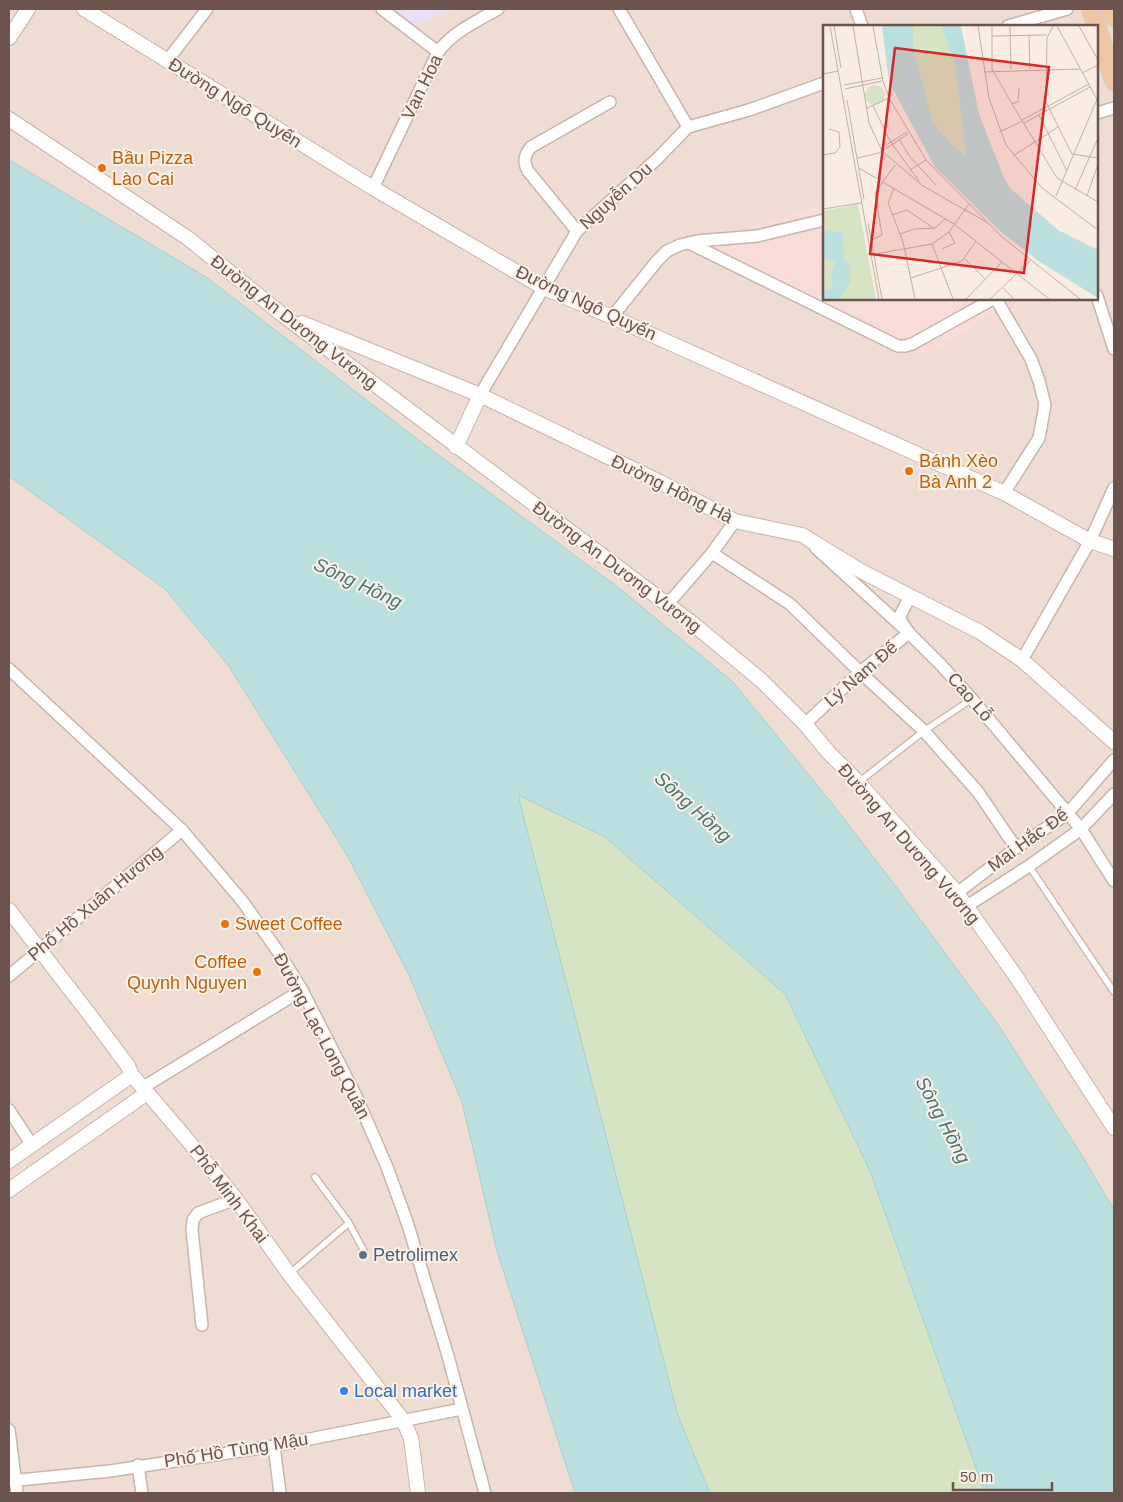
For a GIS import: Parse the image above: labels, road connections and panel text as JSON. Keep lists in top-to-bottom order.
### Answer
{
  "streets": {
    "street": [
      "Vạn Hoa",
      "Đường Ngô Quyến",
      "Nguyễn Du",
      "Đường An Dương Vương",
      "Đường Hồng Hà",
      "Lý Nam Đế",
      "Cao Lỗ",
      "Mai Hắc Đế",
      "Phố Hồ Xuân Hương",
      "Đường Lạc Long Quân",
      "Phỗ Minh Khai",
      "Phố Hồ Tùng Mậu"
    ]
  },
  "crossings": [
    ["Vạn Hoa", "Đường Ngô Quyến"],
    ["Đường Ngô Quyến", "Nguyễn Du"],
    ["Nguyễn Du", "Đường Hồng Hà"],
    ["Đường An Dương Vương", "Đường Hồng Hà"],
    ["Đường An Dương Vương", "Lý Nam Đế"],
    ["Đường An Dương Vương", "Mai Hắc Đế"],
    ["Đường Hồng Hà", "Lý Nam Đế"],
    ["Đường Hồng Hà", "Cao Lỗ"],
    ["Lý Nam Đế", "Cao Lỗ"],
    ["Cao Lỗ", "Mai Hắc Đế"],
    ["Phố Hồ Xuân Hương", "Đường Lạc Long Quân"],
    ["Phố Hồ Xuân Hương", "Phỗ Minh Khai"],
    ["Đường Lạc Long Quân", "Phố Hồ Tùng Mậu"],
    ["Phỗ Minh Khai", "Phố Hồ Tùng Mậu"]
  ],
  "water": ["Sông Hồng"],
  "places": [
    "Bầu Pizza Lào Cai",
    "Bánh Xèo Bà Anh 2",
    "Sweet Coffee",
    "Coffee Quynh Nguyen",
    "Petrolimex",
    "Local market"
  ],
  "scale_bar": "50 m"
}
